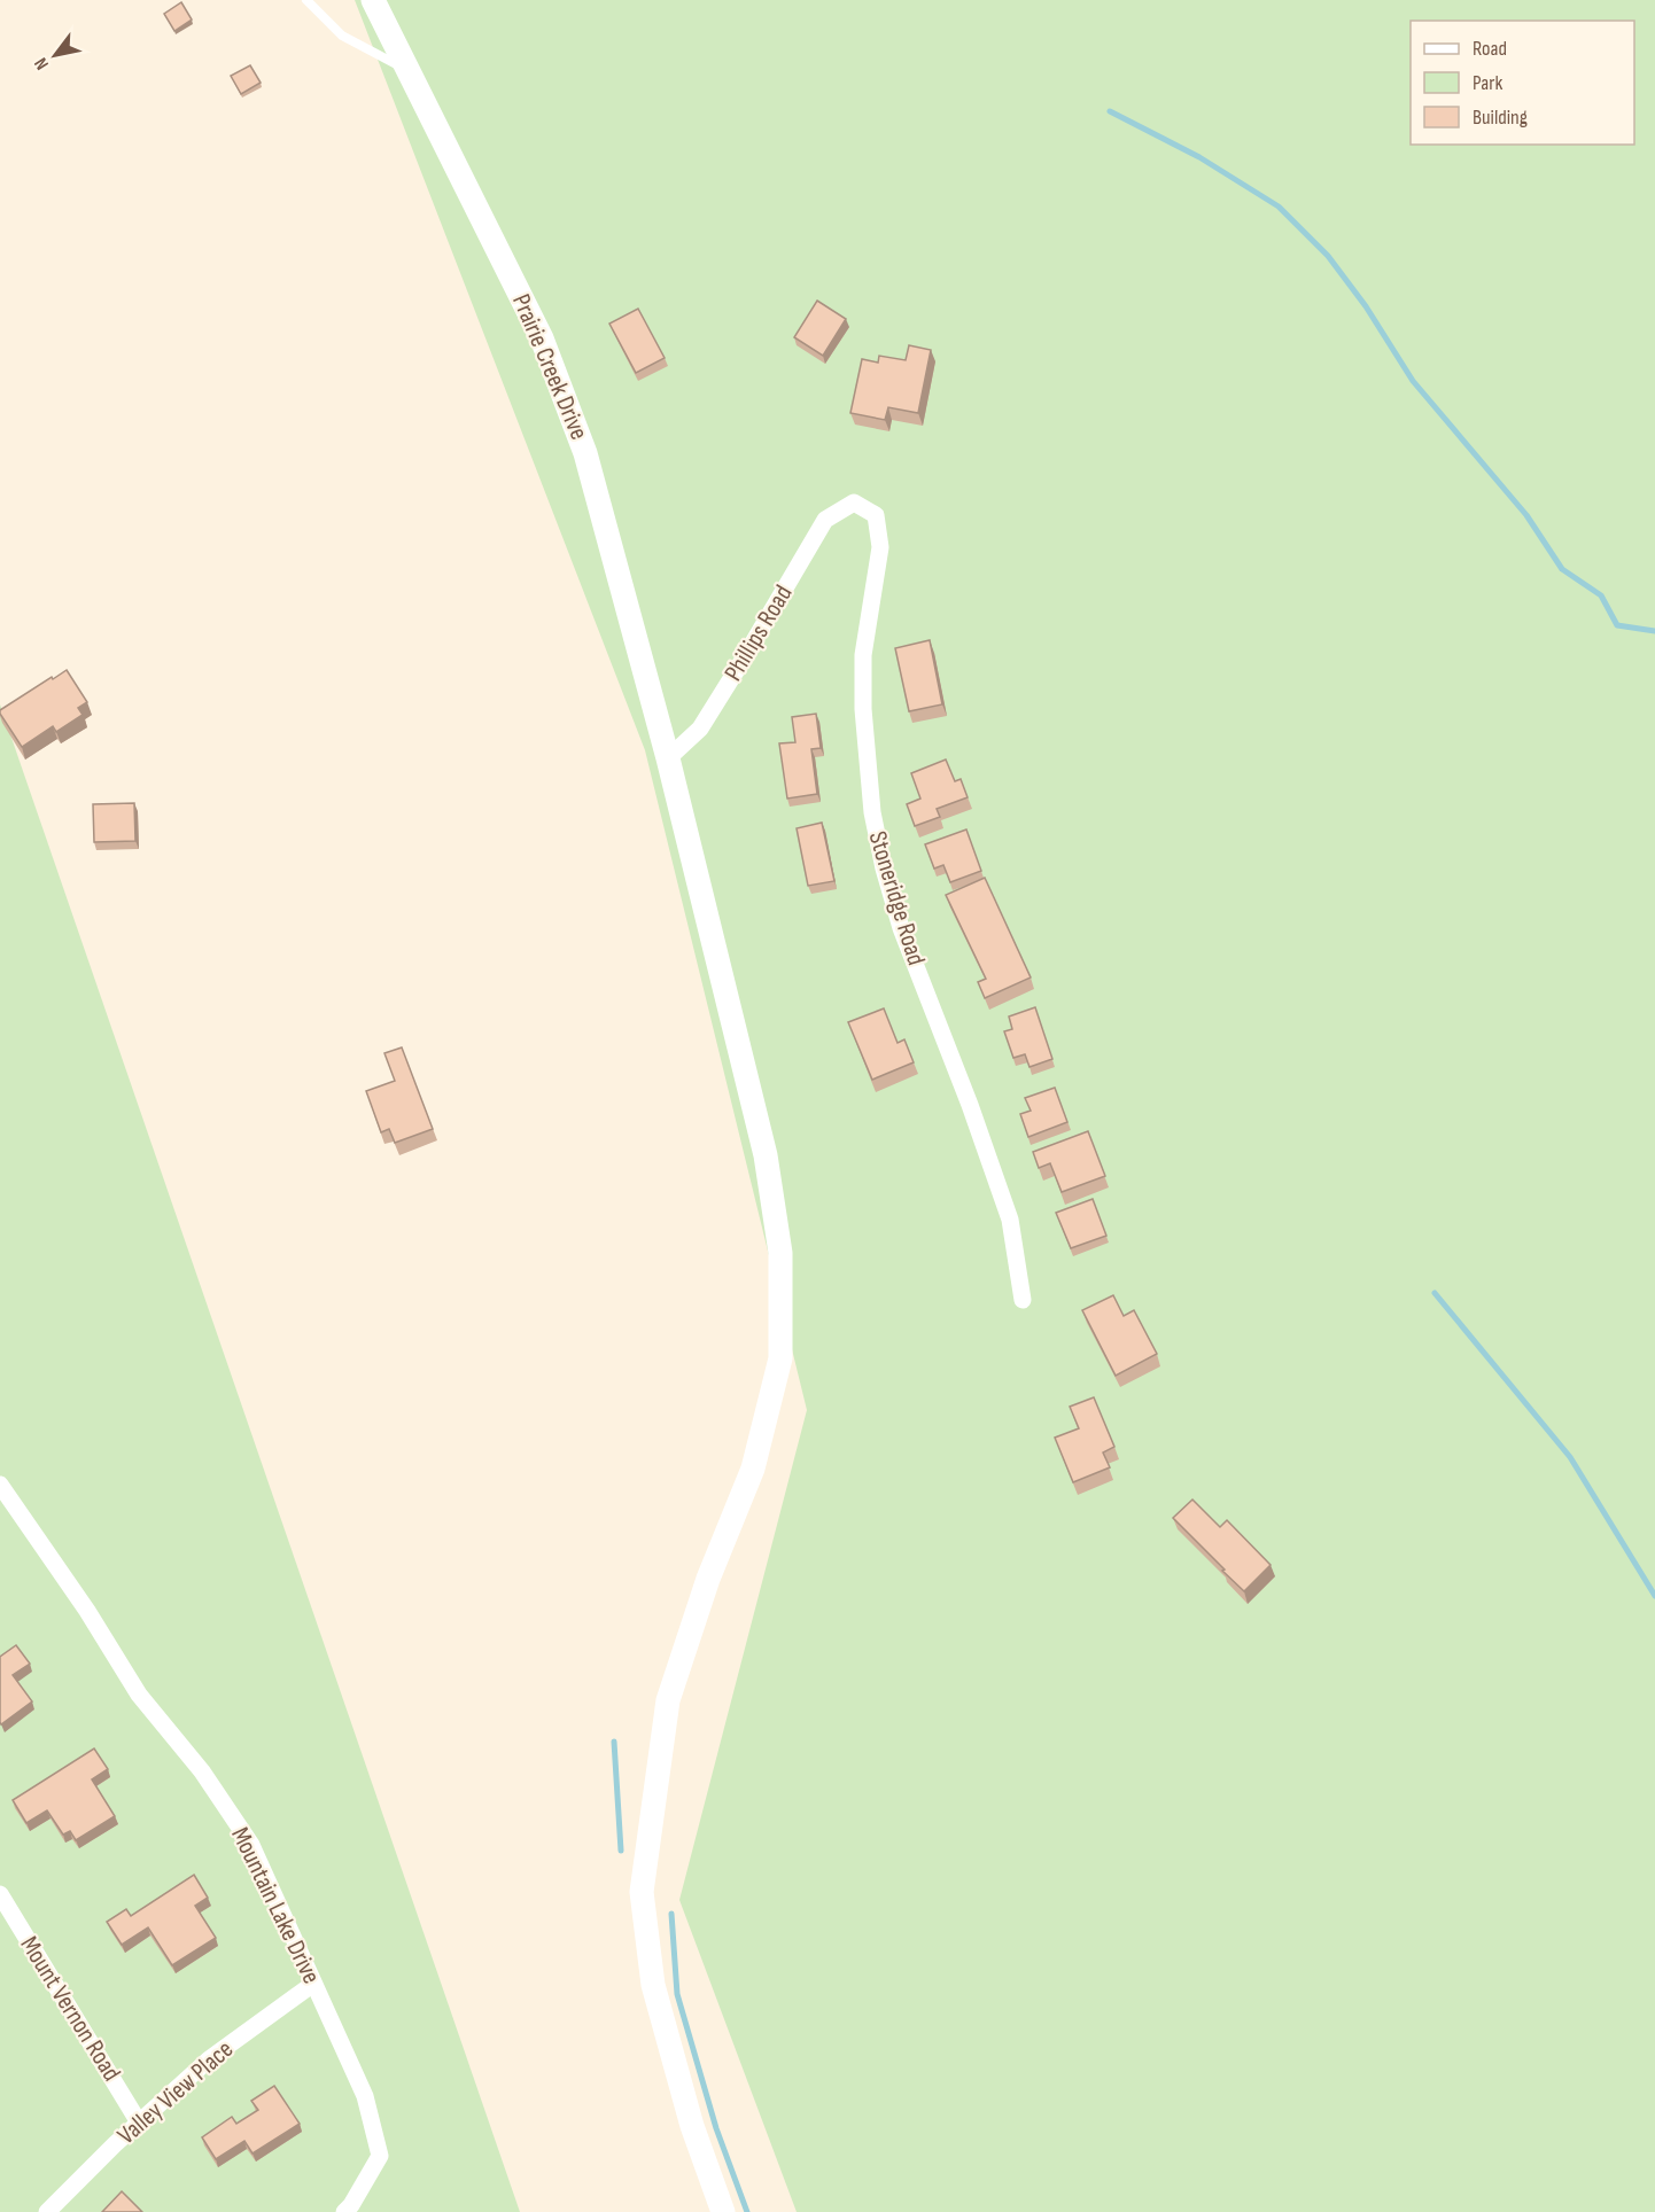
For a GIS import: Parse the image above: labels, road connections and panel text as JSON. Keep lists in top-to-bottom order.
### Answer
{
  "streets": {
    "main road": ["Prairie Creek Drive"],
    "street": [
      "Phillips Road",
      "Stoneridge Road",
      "Mountain Lake Drive",
      "Mount Vernon Road",
      "Valley View Place"
    ]
  },
  "crossings": [
    ["Prairie Creek Drive", "Phillips Road"],
    ["Phillips Road", "Stoneridge Road"],
    ["Mountain Lake Drive", "Valley View Place"],
    ["Mount Vernon Road", "Valley View Place"]
  ],
  "legend": ["Road", "Park", "Building"],
  "north": "bottom left"
}
